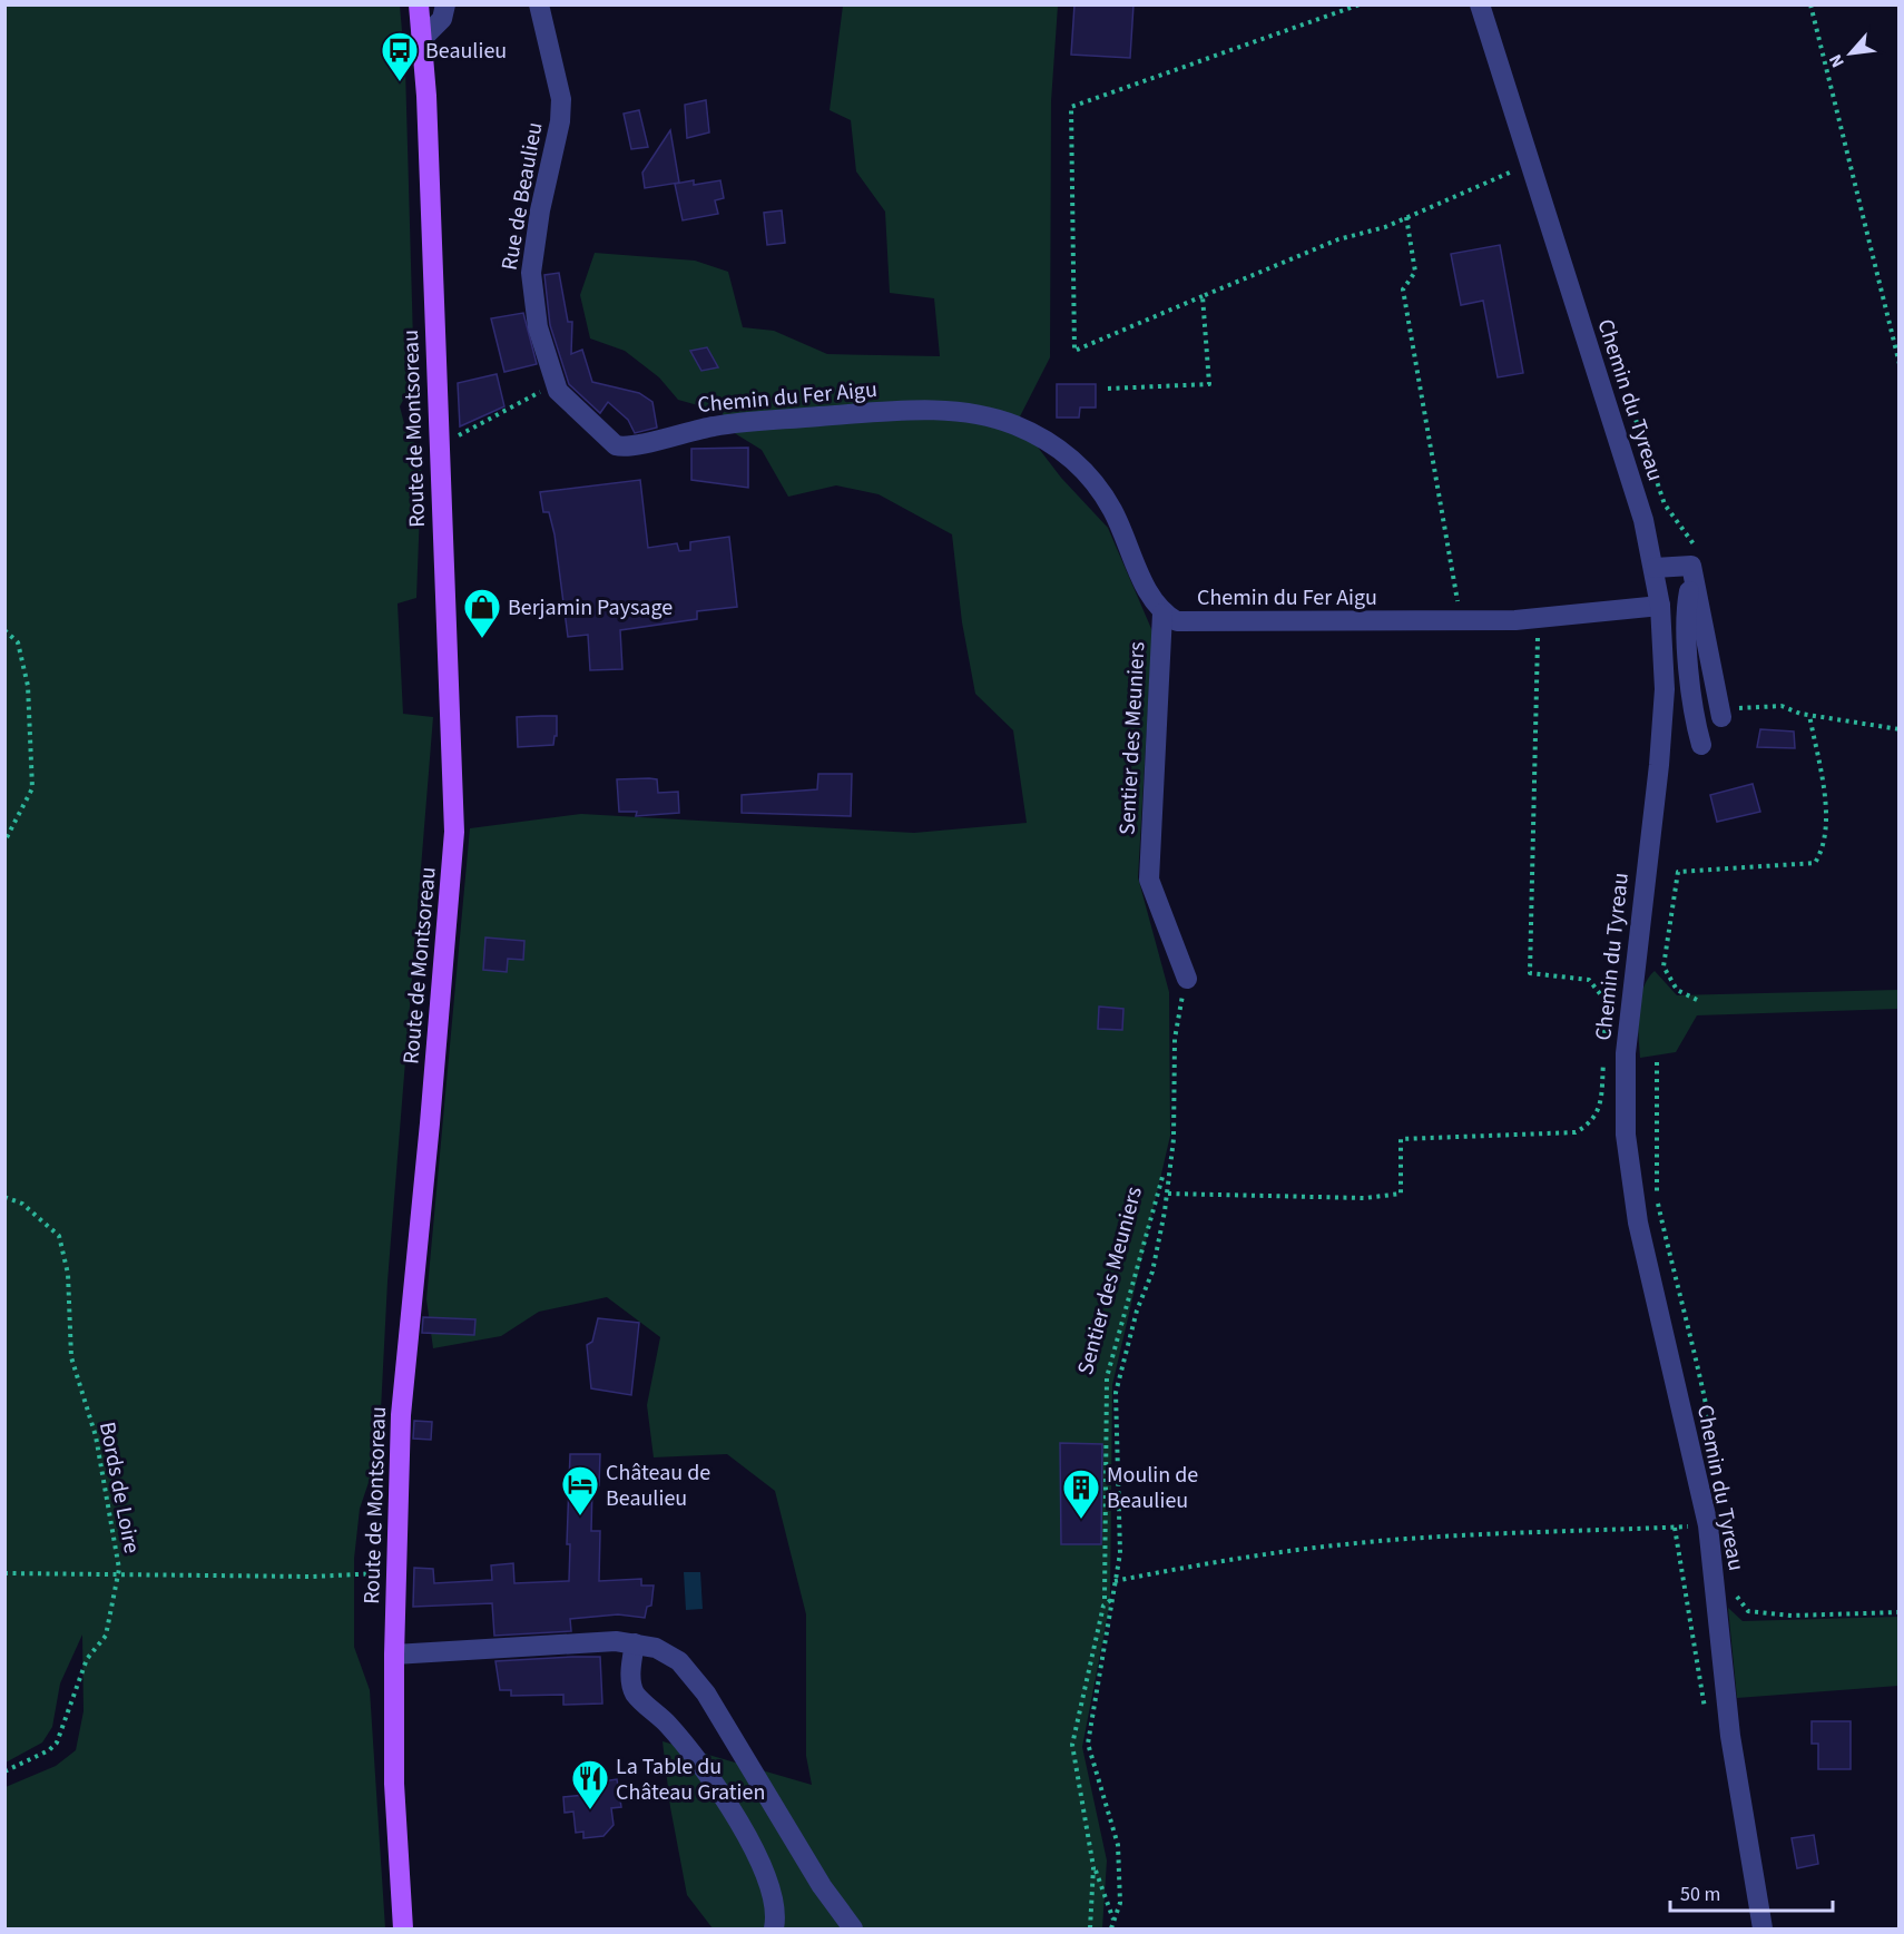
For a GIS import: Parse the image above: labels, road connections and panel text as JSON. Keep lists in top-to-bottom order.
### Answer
{
  "streets": {
    "main road": ["Route de Montsoreau"],
    "street": [
      "Rue de Beaulieu",
      "Chemin du Fer Aigu",
      "Chemin du Tyreau",
      "Sentier des Meuniers"
    ],
    "path": ["Bords de Loire"]
  },
  "crossings": [
    ["Rue de Beaulieu", "Chemin du Fer Aigu"],
    ["Chemin du Fer Aigu", "Chemin du Tyreau"],
    ["Chemin du Fer Aigu", "Sentier des Meuniers"]
  ],
  "places": {
    "bus stop": ["Beaulieu"],
    "shop": ["Berjamin Paysage"],
    "hotel": ["Château de Beaulieu"],
    "building": ["Moulin de Beaulieu"],
    "restaurant": ["La Table du Château Gratien"]
  },
  "scale_bar": "50 m",
  "north": "bottom left"
}
